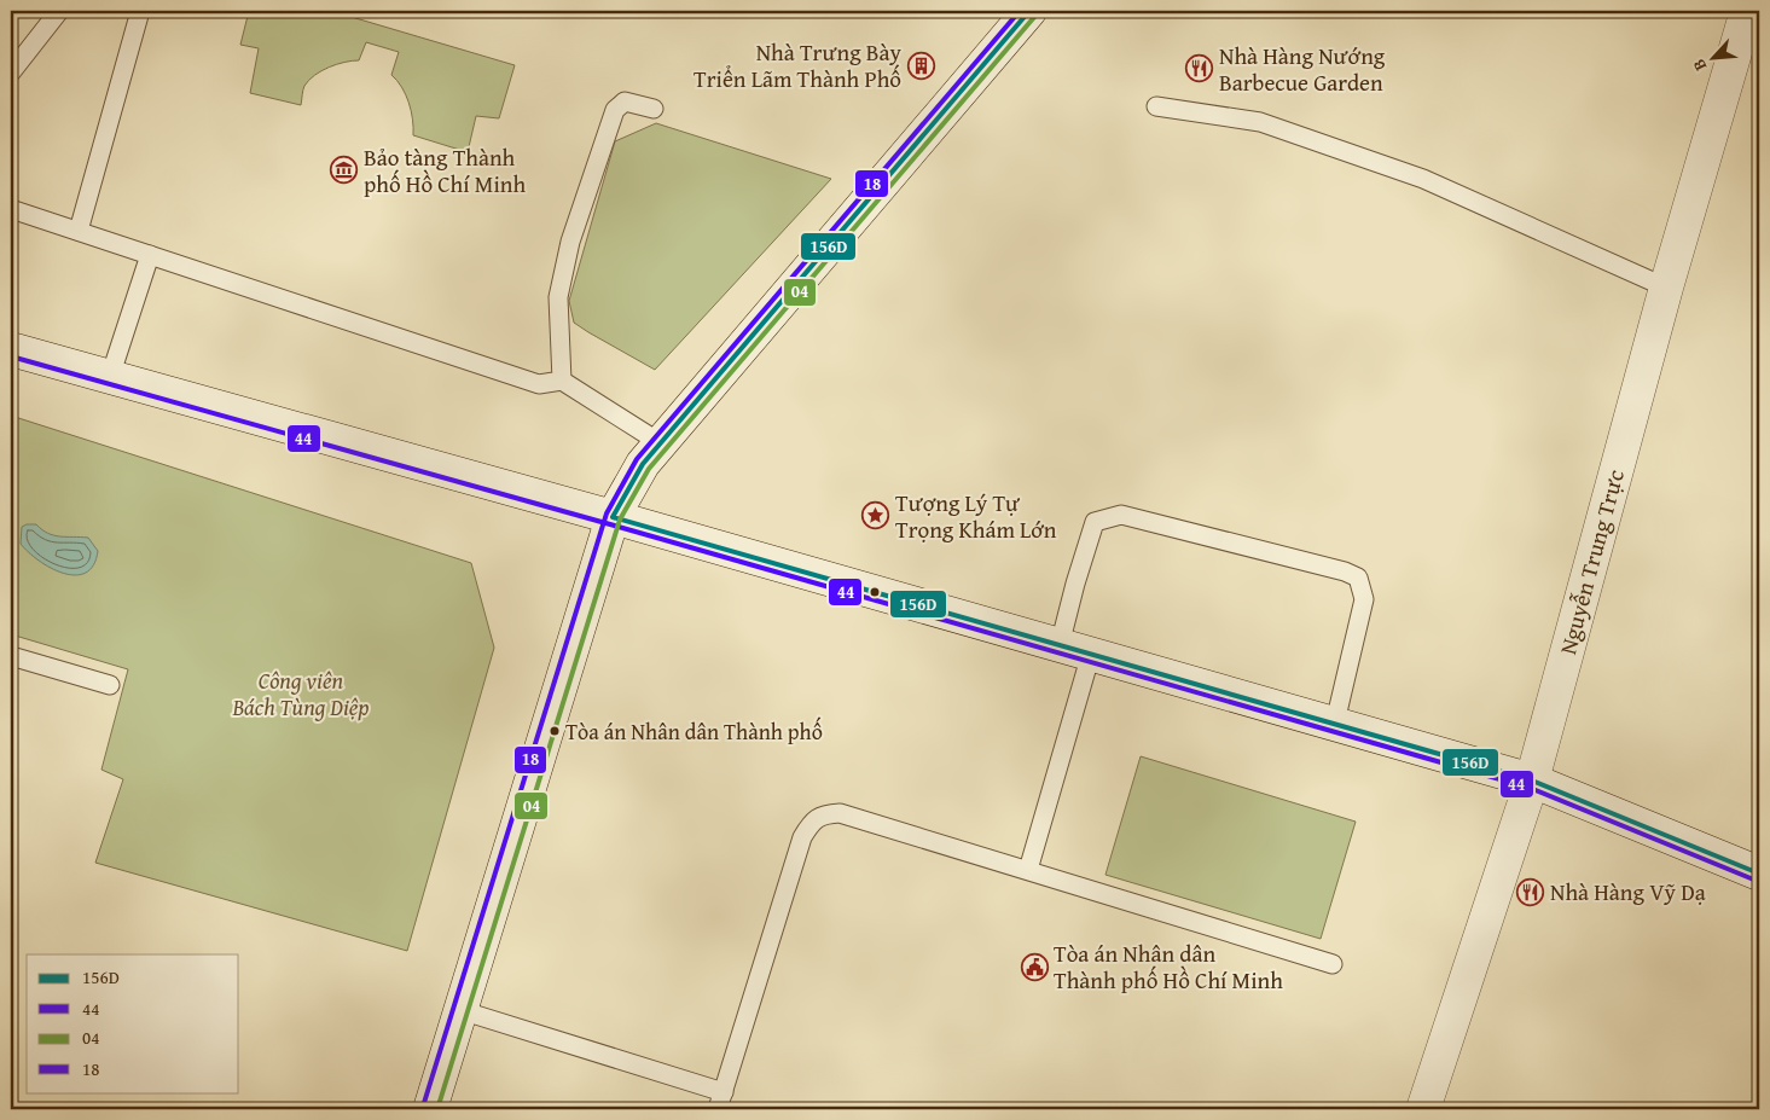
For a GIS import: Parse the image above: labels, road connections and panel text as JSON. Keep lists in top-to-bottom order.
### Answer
{
  "streets": {
    "street": ["Nguyễn Trung Trực"]
  },
  "parks": ["Công viên Bách Tùng Diệp"],
  "places": {
    "building": ["Nhà Trưng Bày Triển Lãm Thành Phố"],
    "restaurant": ["Nhà Hàng Nướng Barbecue Garden", "Nhà Hàng Vỹ Dạ"],
    "museum": ["Bảo tàng Thành phố Hồ Chí Minh"],
    "place": ["Tượng Lý Tự Trọng Khám Lớn"],
    "other": ["Tòa án Nhân dân Thành phố"],
    "public building": ["Tòa án Nhân dân Thành phố Hồ Chí Minh"]
  },
  "lines": [
    "transit line 156D",
    "transit line 18",
    "transit line 04",
    "transit line 44"
  ],
  "legend": [
    "156D",
    "44",
    "04",
    "18"
  ],
  "north": "bottom left"
}
